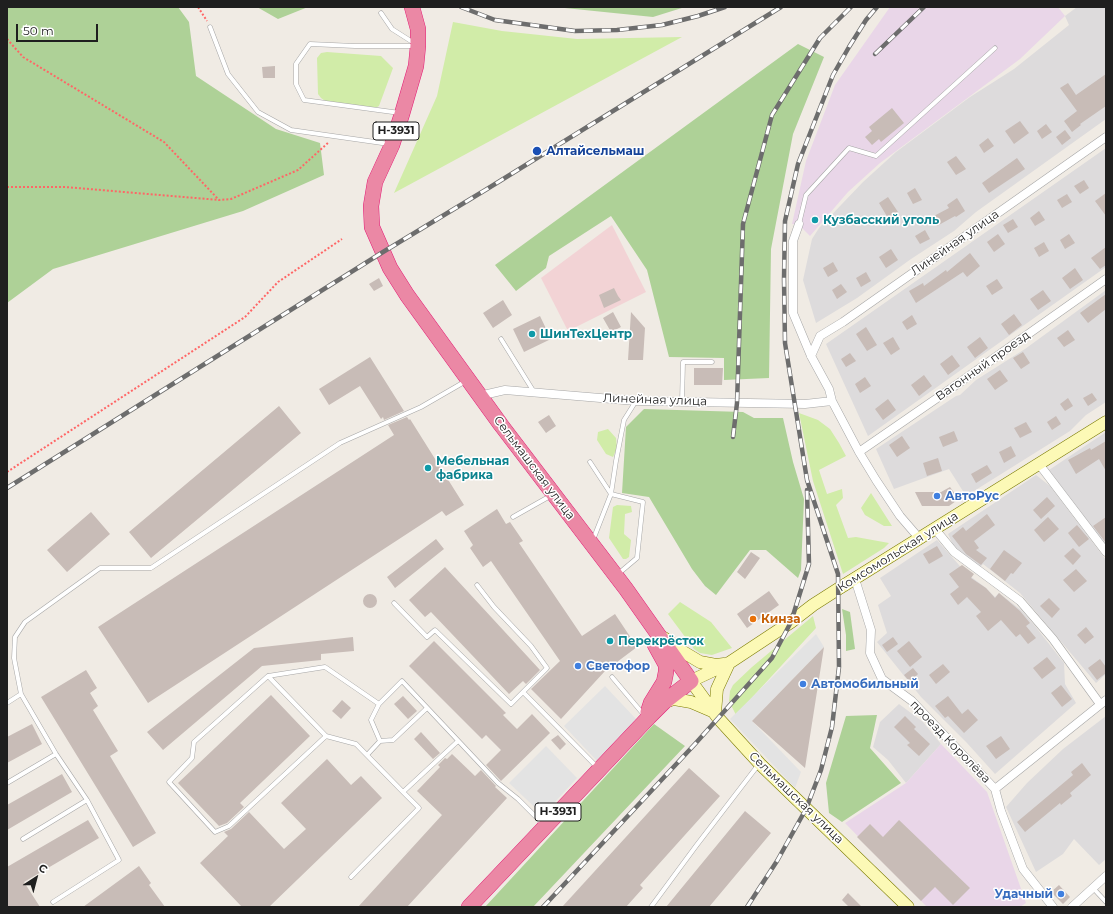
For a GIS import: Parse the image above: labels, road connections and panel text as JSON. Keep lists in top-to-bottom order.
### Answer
{
  "streets": {
    "highway": ["Н-3931", "Сельмашская улица"],
    "main road": ["Комсомольская улица"],
    "street": ["Линейная улица", "Вагонный проезд", "проезд Королёва"]
  },
  "crossings": [
    ["Н-3931", "Сельмашская улица"],
    ["Н-3931", "Комсомольская улица"],
    ["Линейная улица", "Сельмашская улица"],
    ["Сельмашская улица", "Комсомольская улица"],
    ["Комсомольская улица", "проезд Королёва"]
  ],
  "places": [
    "Алтайсельмаш",
    "Кузбасский уголь",
    "ШинТехЦентр",
    "Мебельная фабрика",
    "АвтоРус",
    "Кинза",
    "Перекрёсток",
    "Светофор",
    "Автомобильный",
    "Удачный"
  ],
  "scale_bar": "50 m",
  "north": "top right"
}
